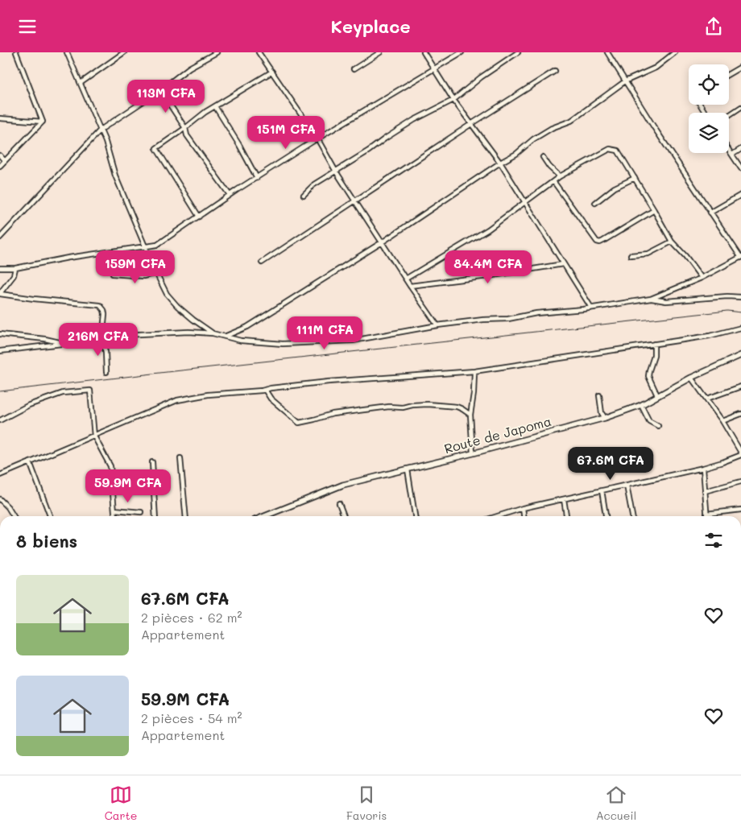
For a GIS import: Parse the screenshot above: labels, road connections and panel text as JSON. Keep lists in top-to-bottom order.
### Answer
{
  "streets": {
    "street": ["Route de Japoma"]
  },
  "page": {
    "header": "Keyplace",
    "price": [
      "113M CFA",
      "151M CFA",
      "159M CFA",
      "84.4M CFA",
      "111M CFA",
      "216M CFA",
      "67.6M CFA",
      "59.9M CFA"
    ],
    "heading": "8 biens",
    "list": [
      {
        "name": "67.6M CFA",
        "note": "2 pièces · 62 m² · Appartement"
      },
      {
        "name": "59.9M CFA",
        "note": "2 pièces · 54 m² · Appartement"
      }
    ],
    "tabs": ["Carte", "Favoris", "Accueil"]
  }
}
